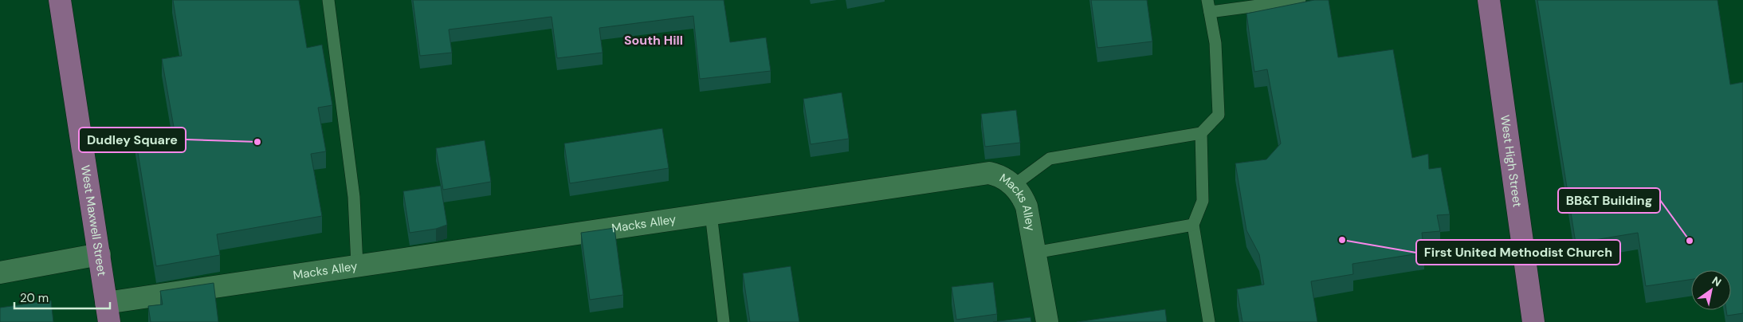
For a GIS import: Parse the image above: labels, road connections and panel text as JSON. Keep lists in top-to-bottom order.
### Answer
{
  "streets": {
    "main road": ["West High Street", "West Maxwell Street"],
    "street": ["Macks Alley"]
  },
  "crossings": [
    ["Macks Alley", "West Maxwell Street"]
  ],
  "districts": ["South Hill"],
  "places": ["Dudley Square", "First United Methodist Church", "BB&T Building"],
  "scale_bar": "20 m",
  "north": "top right"
}
